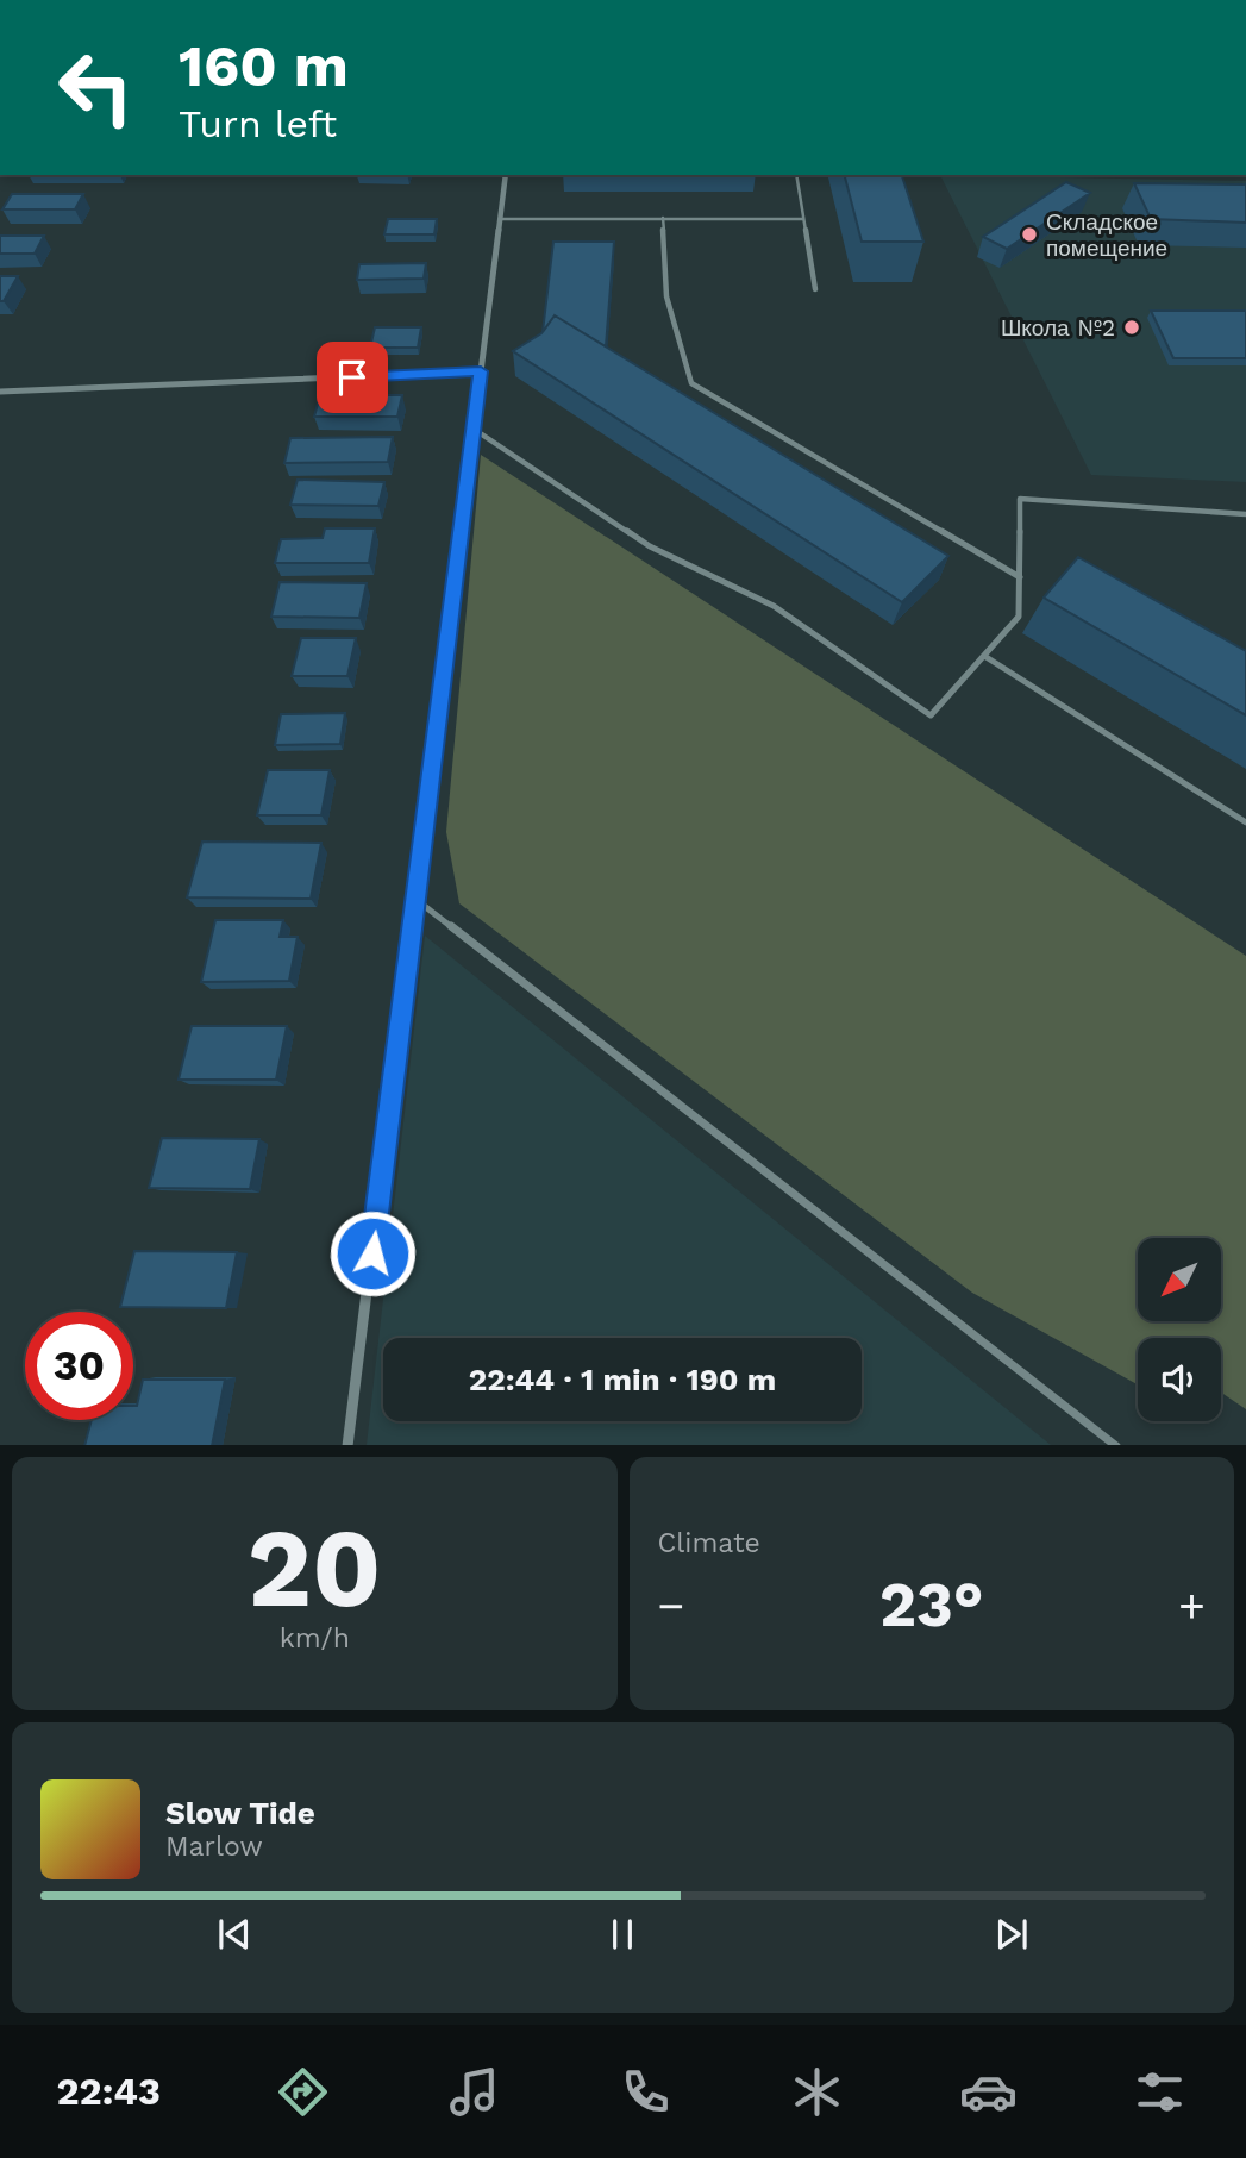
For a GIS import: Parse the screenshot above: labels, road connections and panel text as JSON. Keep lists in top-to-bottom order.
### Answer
{
  "places": ["Складское помещение", "Школа №2"],
  "north": "bottom left",
  "page": {
    "turn": ["160 m", "Turn left"],
    "limit": "30",
    "trip": "22:44 · 1 min · 190 m",
    "tile": [
      ["20", "km/h"],
      "Climate"
    ],
    "heat": ["−", "23°", "+"],
    "song": ["Slow Tide", "Marlow"],
    "tabs": "22:43"
  }
}
